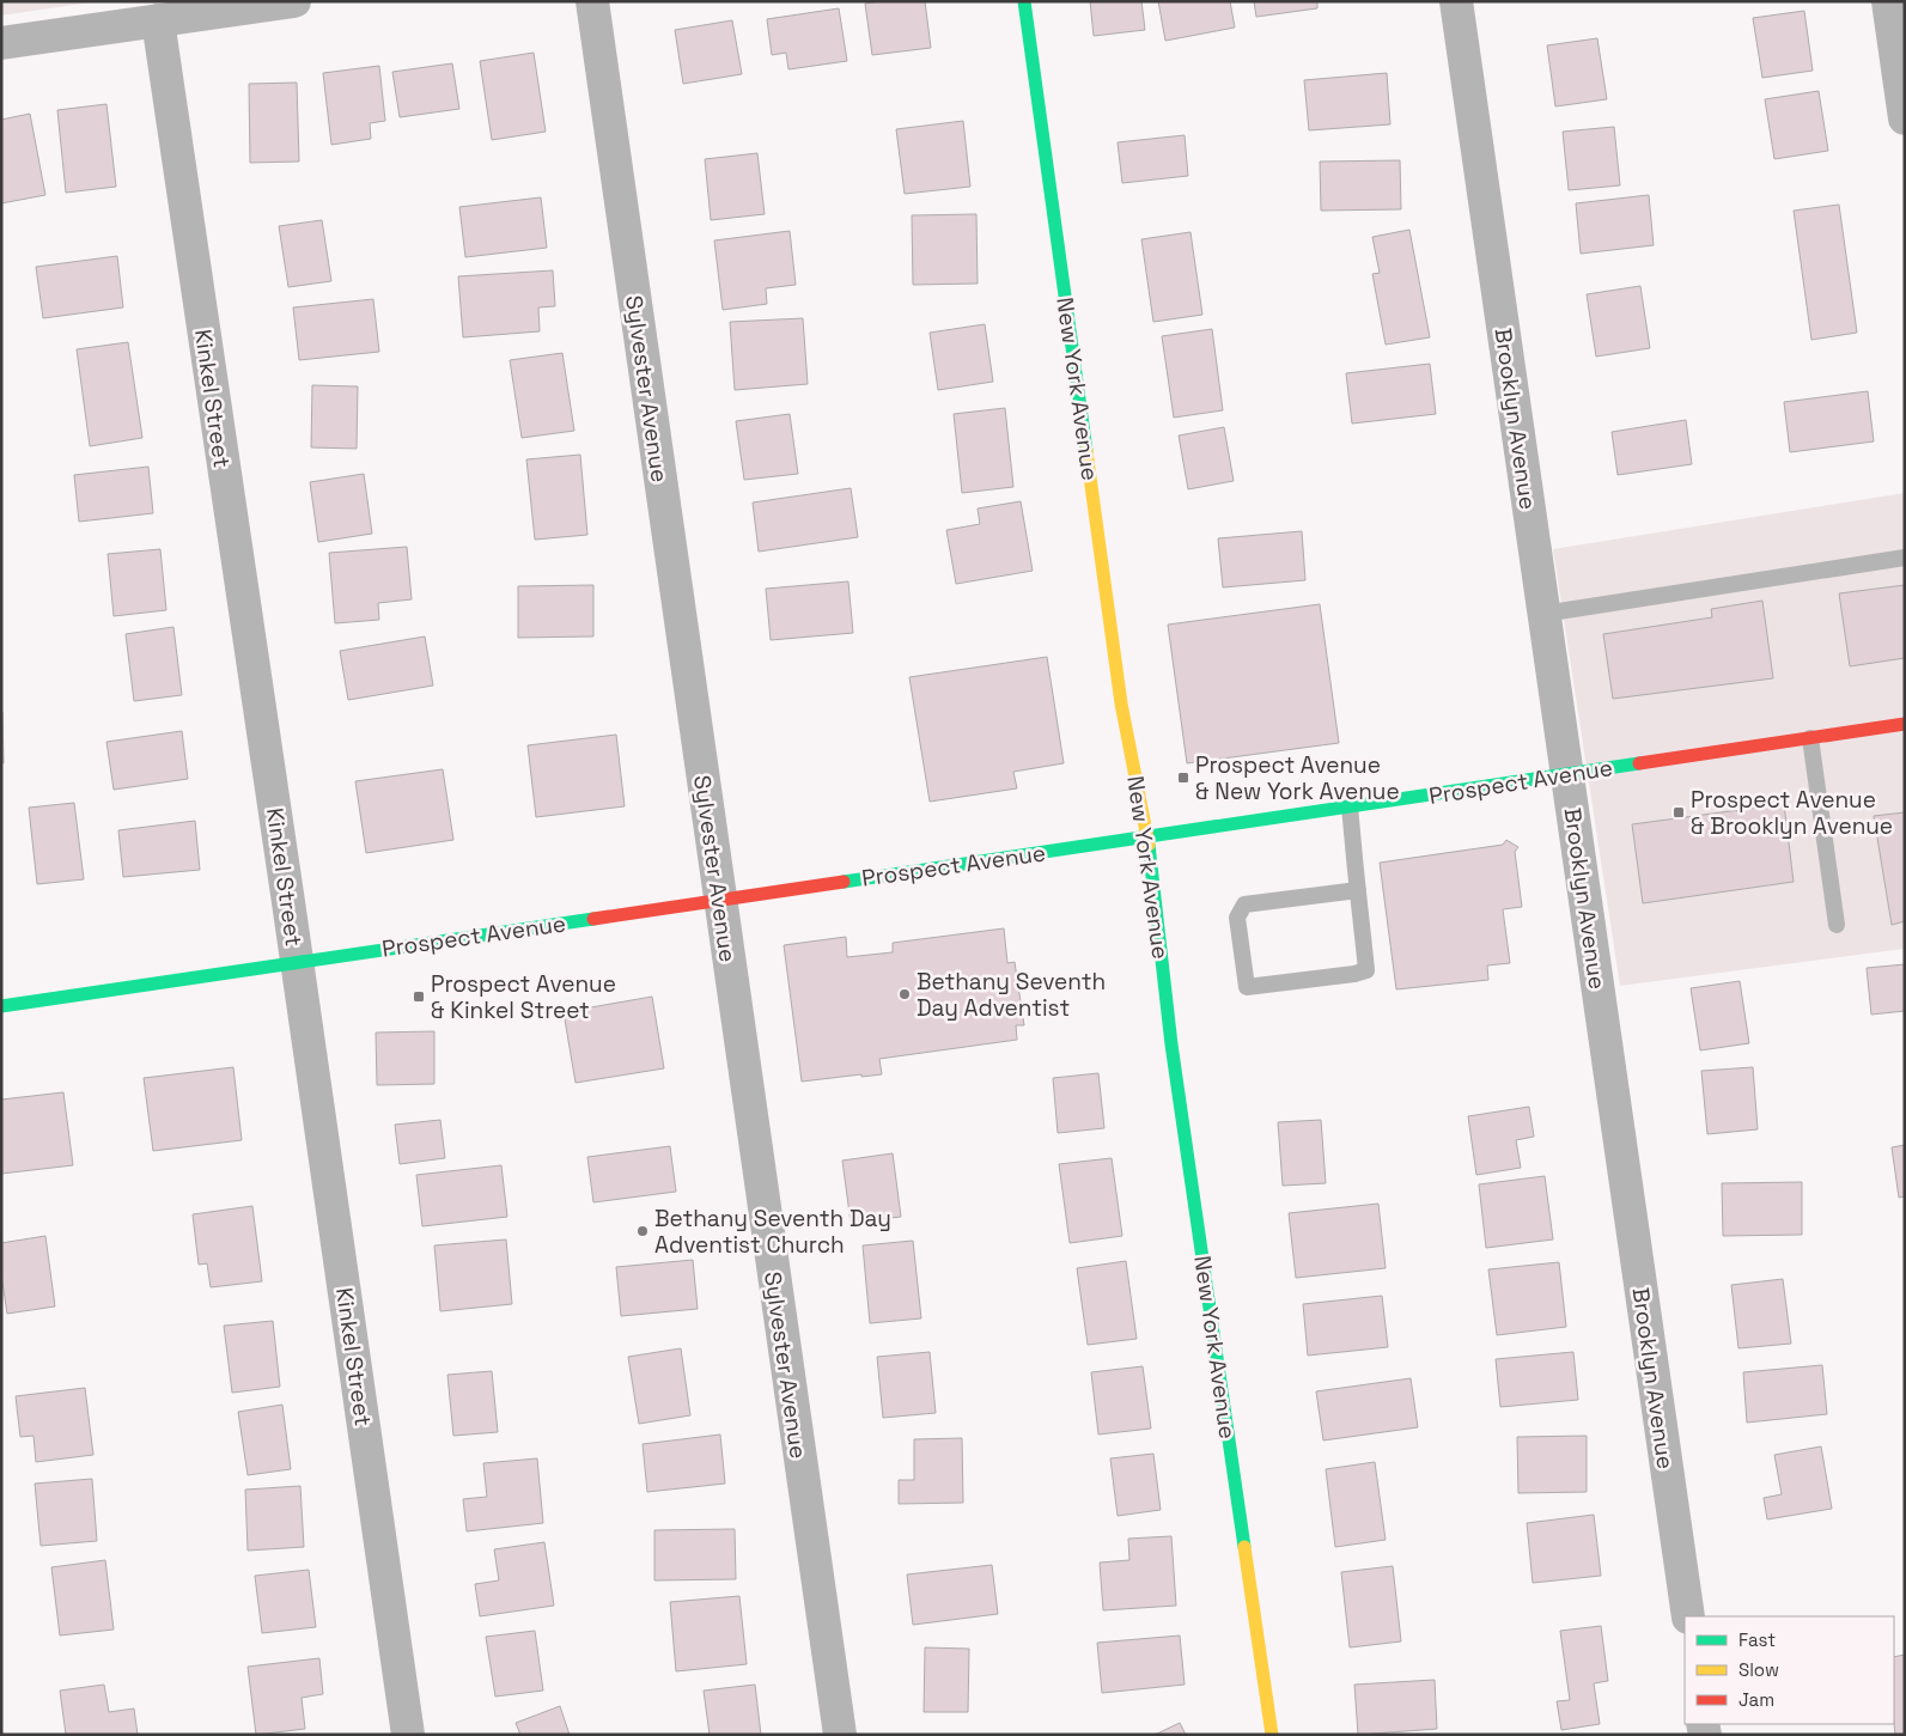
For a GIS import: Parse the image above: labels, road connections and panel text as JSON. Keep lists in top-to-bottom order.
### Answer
{
  "streets": {
    "main road": ["New York Avenue", "Prospect Avenue"],
    "street": ["Sylvester Avenue", "Kinkel Street", "Brooklyn Avenue"]
  },
  "crossings": [
    ["Sylvester Avenue", "Prospect Avenue"],
    ["New York Avenue", "Prospect Avenue"],
    ["Kinkel Street", "Prospect Avenue"],
    ["Brooklyn Avenue", "Prospect Avenue"]
  ],
  "places": {
    "transit": ["Prospect Avenue & New York Avenue", "Prospect Avenue & Brooklyn Avenue", "Prospect Avenue & Kinkel Street"],
    "other": ["Bethany Seventh Day Adventist", "Bethany Seventh Day Adventist Church"]
  },
  "legend": ["Fast", "Slow", "Jam"]
}
